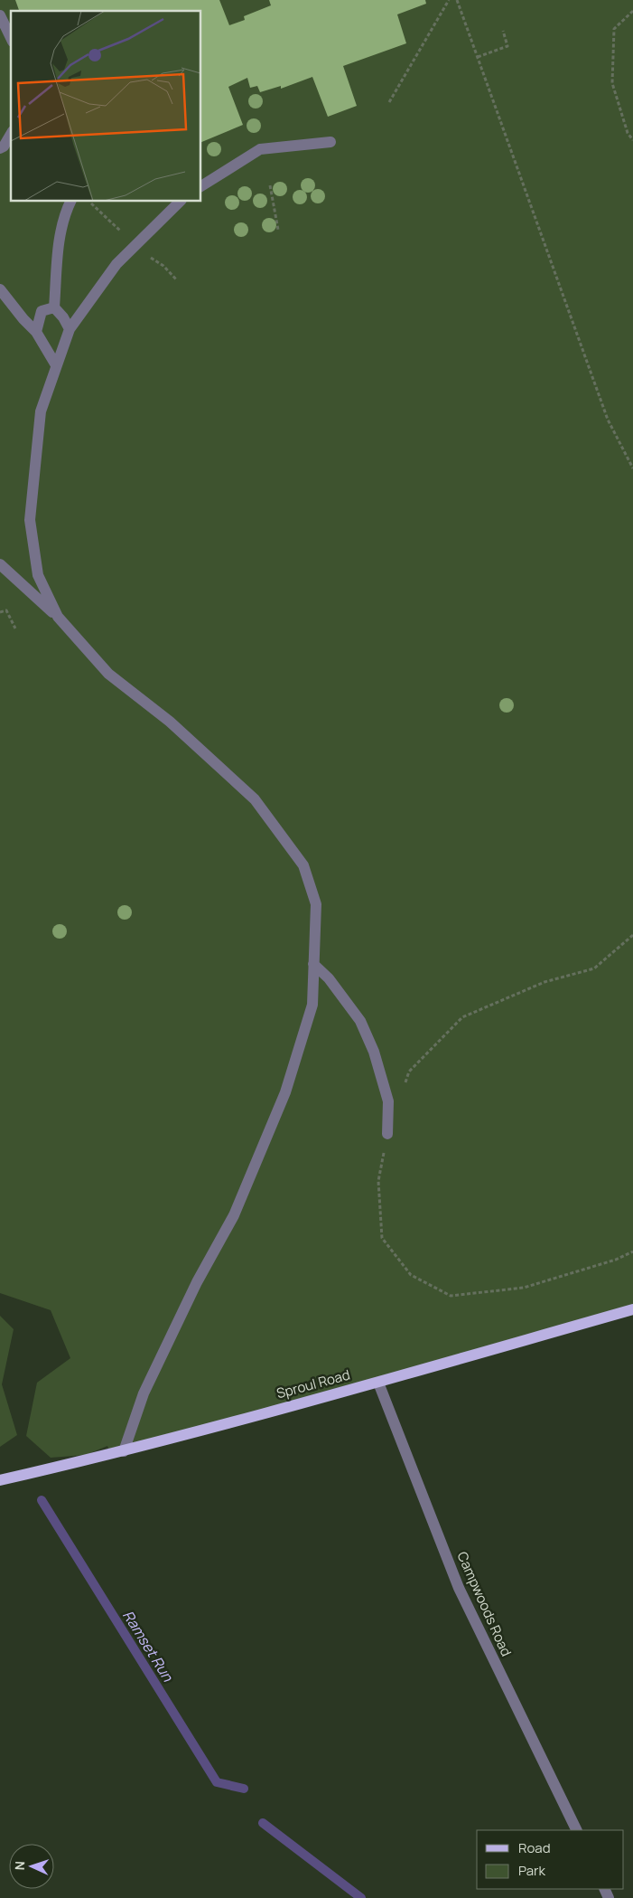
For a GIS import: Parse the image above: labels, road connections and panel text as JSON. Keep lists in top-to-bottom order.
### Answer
{
  "streets": {
    "main road": ["Sproul Road"],
    "street": ["Campwoods Road"]
  },
  "crossings": [
    ["Sproul Road", "Campwoods Road"]
  ],
  "water": ["Ramset Run"],
  "legend": ["Road", "Park"],
  "north": "left"
}
